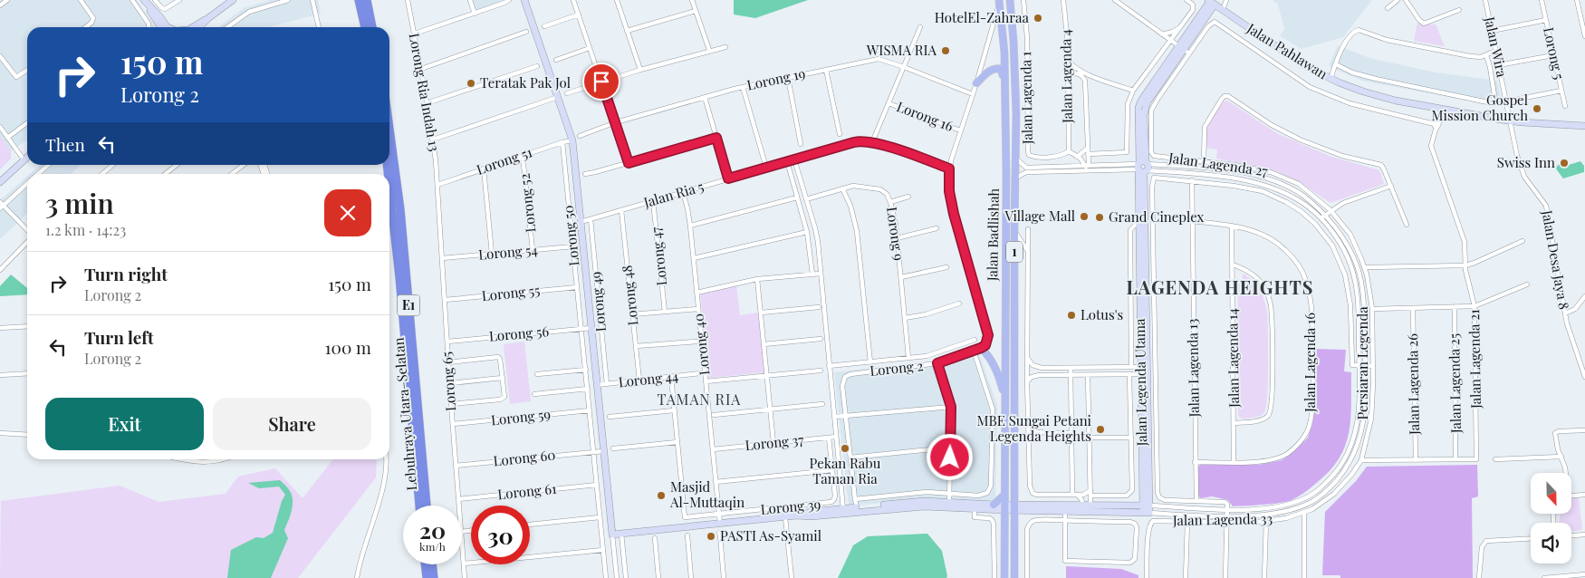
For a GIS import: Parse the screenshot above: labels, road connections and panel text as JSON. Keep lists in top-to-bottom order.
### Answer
{
  "streets": {
    "highway": ["E1", "Lebuhraya Utara–Selatan"],
    "main road": ["Jalan Badlishah", "1"],
    "street": [
      "Jalan Wira",
      "Jalan Pahlawan",
      "Lorong 5",
      "Jalan Lagenda 4",
      "Lorong 19",
      "Lorong Ria Indah 13",
      "Jalan Lagenda 1",
      "Lorong 16",
      "Lorong 51",
      "Jalan Lagenda 27",
      "Jalan Ria 5",
      "Lorong 52",
      "Lorong 9",
      "Lorong 50",
      "Lorong 54",
      "Lorong 47",
      "Jalan Desa Jaya 8",
      "Lorong 55",
      "Lorong 48",
      "Lorong 49",
      "Lorong 56",
      "Lorong 40",
      "Jalan Lagenda 14",
      "Jalan Lagenda 21",
      "Jalan Lagenda 16",
      "Persiaran Legenda",
      "Jalan Lagenda 13",
      "Lorong 2",
      "Lorong 44",
      "Lorong 65",
      "Jalan Legenda Utama",
      "Jalan Lagenda 25",
      "Jalan Lagenda 26",
      "Lorong 59",
      "Lorong 37",
      "Lorong 60",
      "Lorong 61",
      "Lorong 39",
      "Jalan Lagenda 33"
    ]
  },
  "crossings": [
    ["Jalan Wira", "Jalan Pahlawan"],
    ["Jalan Wira", "Jalan Desa Jaya 8"],
    ["Jalan Pahlawan", "Jalan Desa Jaya 8"],
    ["Jalan Pahlawan", "Jalan Lagenda 21"],
    ["Jalan Lagenda 4", "Jalan Lagenda 1"],
    ["Lorong Ria Indah 13", "Lorong 51"],
    ["Lorong Ria Indah 13", "Lorong 65"],
    ["Lorong 51", "Lorong 52"],
    ["Lorong 51", "Lorong 50"],
    ["Lorong 51", "Lorong 65"],
    ["Jalan Lagenda 27", "Jalan Lagenda 33"],
    ["Jalan Ria 5", "Lorong 47"],
    ["Jalan Ria 5", "Lorong 48"],
    ["Jalan Ria 5", "Lorong 49"],
    ["Jalan Ria 5", "Lorong 40"],
    ["Lorong 52", "Lorong 54"],
    ["Jalan Badlishah", "Persiaran Legenda"],
    ["Lorong 50", "Lorong 54"],
    ["Lorong 50", "Lorong 55"],
    ["Lorong 50", "Lorong 56"],
    ["Lorong 50", "Lorong 59"],
    ["Lorong 50", "Lorong 60"],
    ["Lorong 50", "Lorong 61"],
    ["Lorong 54", "Lorong 65"],
    ["Lorong 55", "Lorong 65"],
    ["Lorong 48", "Lorong 44"],
    ["Lorong 49", "Lorong 44"],
    ["Lorong 56", "Lorong 65"],
    ["Lorong 40", "Lorong 37"],
    ["Lorong 40", "Lorong 39"],
    ["Jalan Lagenda 14", "Jalan Lagenda 16"],
    ["Jalan Lagenda 21", "Jalan Lagenda 25"],
    ["Jalan Lagenda 16", "Jalan Lagenda 13"],
    ["Persiaran Legenda", "Jalan Lagenda 13"],
    ["Persiaran Legenda", "Jalan Legenda Utama"],
    ["Lorong 65", "Lorong 59"],
    ["Lorong 65", "Lorong 60"],
    ["Lorong 65", "Lorong 61"]
  ],
  "districts": ["LAGENDA HEIGHTS", "TAMAN RIA"],
  "places": [
    "HotelEl-Zahraa",
    "WISMA RIA",
    "Teratak Pak Jol",
    "Gospel Mission Church",
    "Swiss Inn",
    "Village Mall",
    "Grand Cineplex",
    "Lotus's",
    "MBE Sungai Petani Legenda Heights",
    "Pekan Rabu Taman Ria",
    "Masjid Al-Muttaqin",
    "PASTI As-Syamil"
  ],
  "north": "bottom",
  "page": {
    "turn": ["150 m", "Lorong 2"],
    "then": "Then",
    "heading": ["3 min", "1.2 km · 14:23"],
    "list": [
      {
        "name": "Turn right",
        "note": "Lorong 2",
        "value": "150 m"
      },
      {
        "name": "Turn left",
        "note": "Lorong 2",
        "value": "100 m"
      }
    ],
    "buttons": ["Exit", "Share"],
    "speed": "20 km/h",
    "limit": "30"
  }
}
